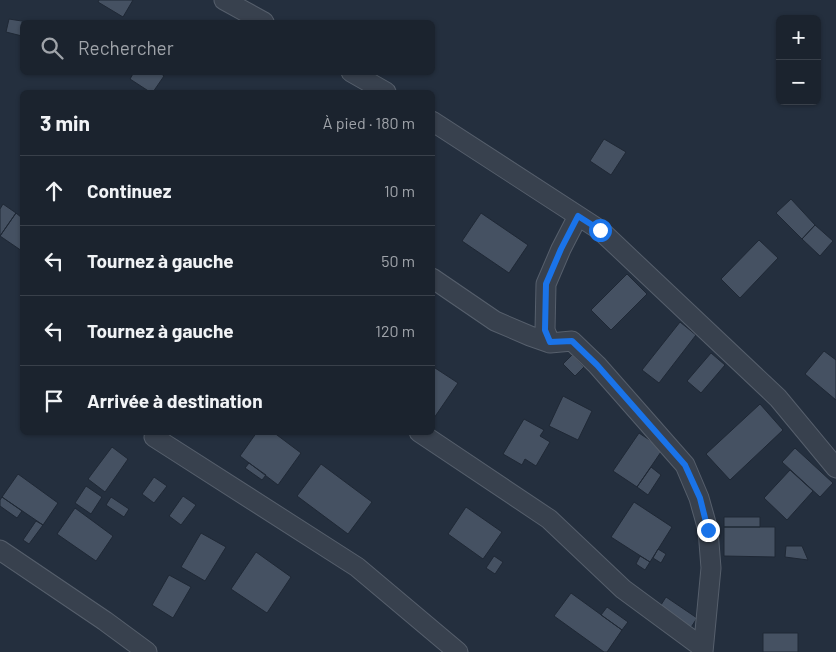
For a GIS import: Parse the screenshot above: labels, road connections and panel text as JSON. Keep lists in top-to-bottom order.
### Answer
{
  "page": {
    "map_buttons": ["+", "−"],
    "search": "Rechercher",
    "heading": ["3 min", "À pied · 180 m"],
    "list": [
      ["Continuez", "10 m"],
      ["Tournez à gauche", "50 m"],
      ["Tournez à gauche", "120 m"],
      "Arrivée à destination"
    ]
  }
}
